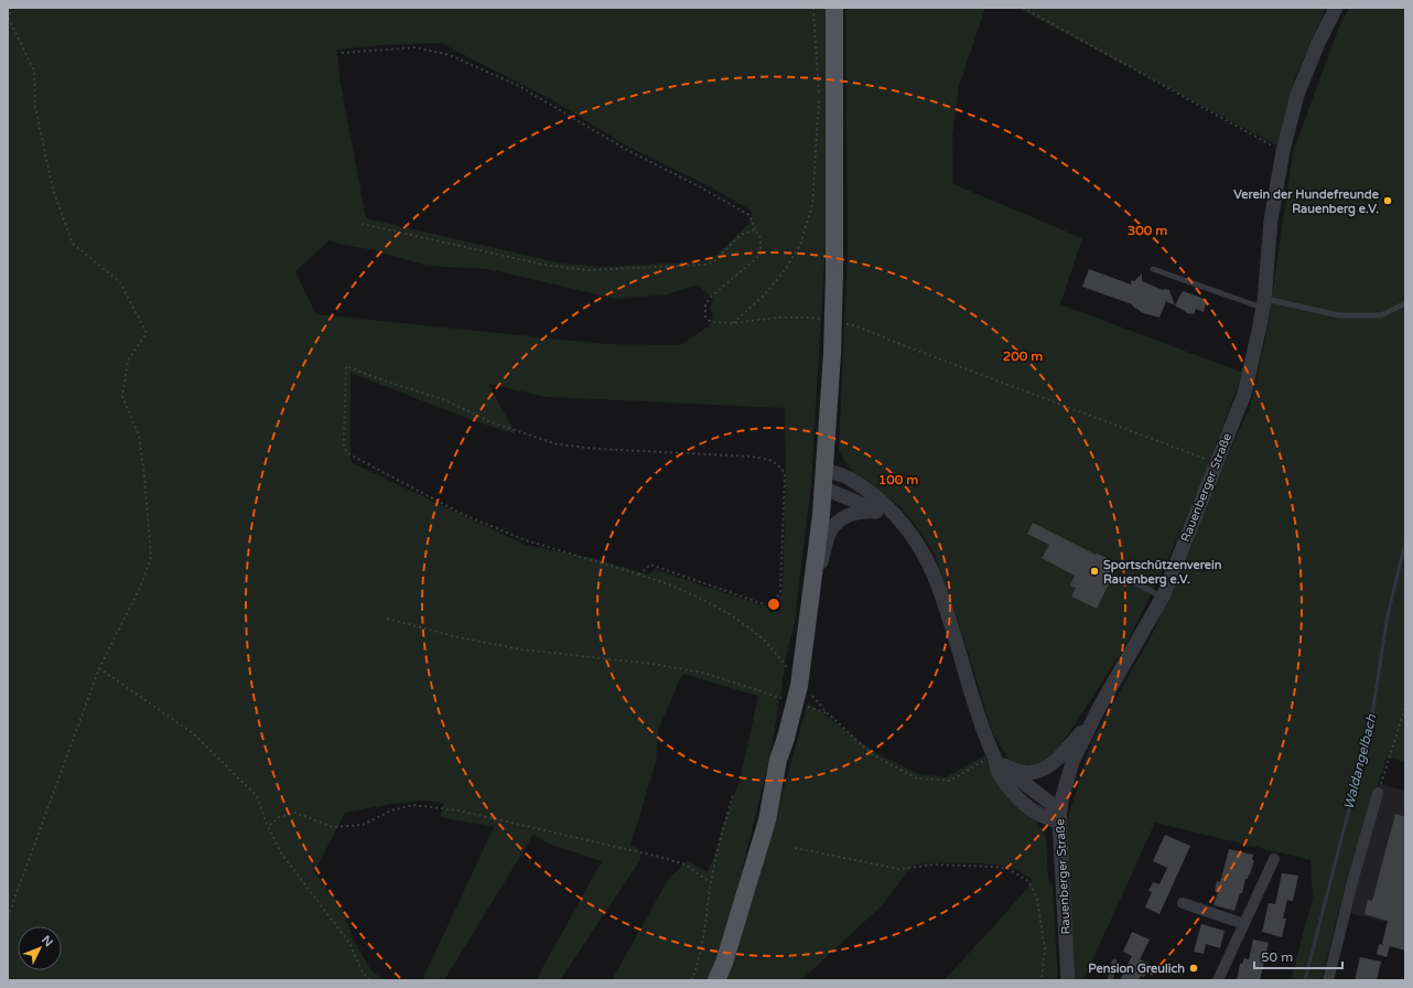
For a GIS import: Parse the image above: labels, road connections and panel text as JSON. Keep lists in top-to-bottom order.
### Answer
{
  "streets": {
    "street": ["Rauenberger Straße"]
  },
  "water": ["Waldangelbach"],
  "places": ["Verein der Hundefreunde Rauenberg e.V.", "Sportschützenverein Rauenberg e.V.", "Pension Greulich"],
  "scale_bar": "50 m",
  "north": "top right",
  "rings": ["300 m", "200 m", "100 m"]
}
